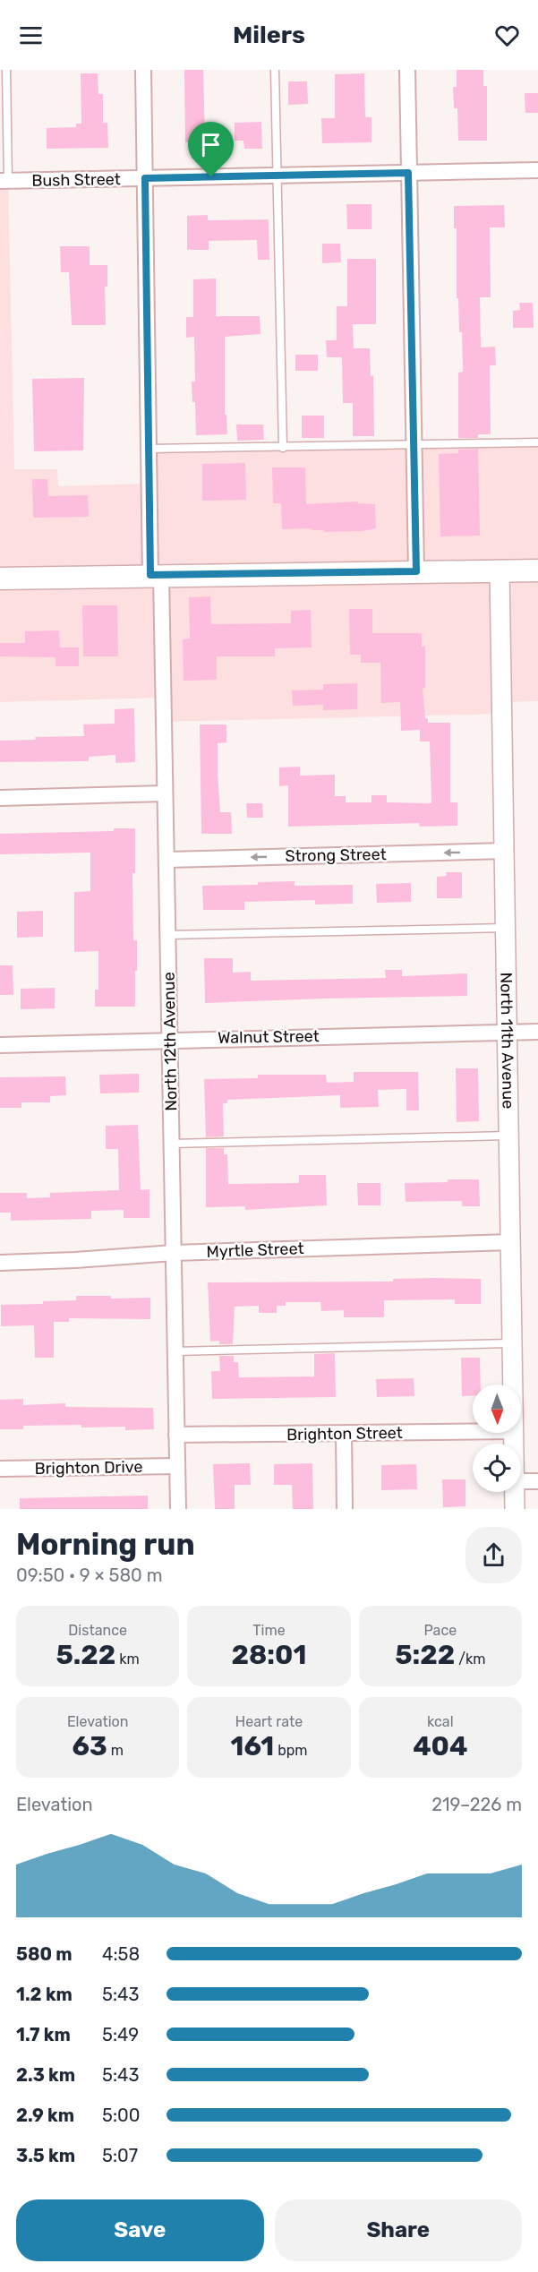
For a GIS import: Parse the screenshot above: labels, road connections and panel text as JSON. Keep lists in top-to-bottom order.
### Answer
{
  "streets": {
    "street": [
      "Bush Street",
      "Strong Street",
      "Walnut Street",
      "North 11th Avenue",
      "North 12th Avenue",
      "Myrtle Street",
      "Brighton Street",
      "Brighton Drive"
    ]
  },
  "crossings": [
    ["Bush Street", "North 12th Avenue"],
    ["Strong Street", "North 11th Avenue"],
    ["Strong Street", "North 12th Avenue"],
    ["Walnut Street", "North 11th Avenue"],
    ["Walnut Street", "North 12th Avenue"],
    ["North 11th Avenue", "Myrtle Street"],
    ["North 12th Avenue", "Myrtle Street"],
    ["North 12th Avenue", "Brighton Street"],
    ["North 12th Avenue", "Brighton Drive"]
  ],
  "one_way": ["Strong Street"],
  "north": "bottom",
  "page": {
    "header": "Milers",
    "heading": ["Morning run", "09:50 · 9 × 580 m"],
    "stats": [
      ["Distance", "5.22 km"],
      ["Time", "28:01"],
      ["Pace", "5:22 /km"],
      ["Elevation", "63 m"],
      ["Heart rate", "161 bpm"],
      ["kcal", "404"]
    ],
    "chart": ["Elevation", "219–226 m"],
    "list": [
      {
        "name": "580 m",
        "note": "4:58"
      },
      {
        "name": "1.2 km",
        "note": "5:43"
      },
      {
        "name": "1.7 km",
        "note": "5:49"
      },
      {
        "name": "2.3 km",
        "note": "5:43"
      },
      {
        "name": "2.9 km",
        "note": "5:00"
      },
      {
        "name": "3.5 km",
        "note": "5:07"
      }
    ],
    "buttons": ["Save", "Share"]
  }
}
